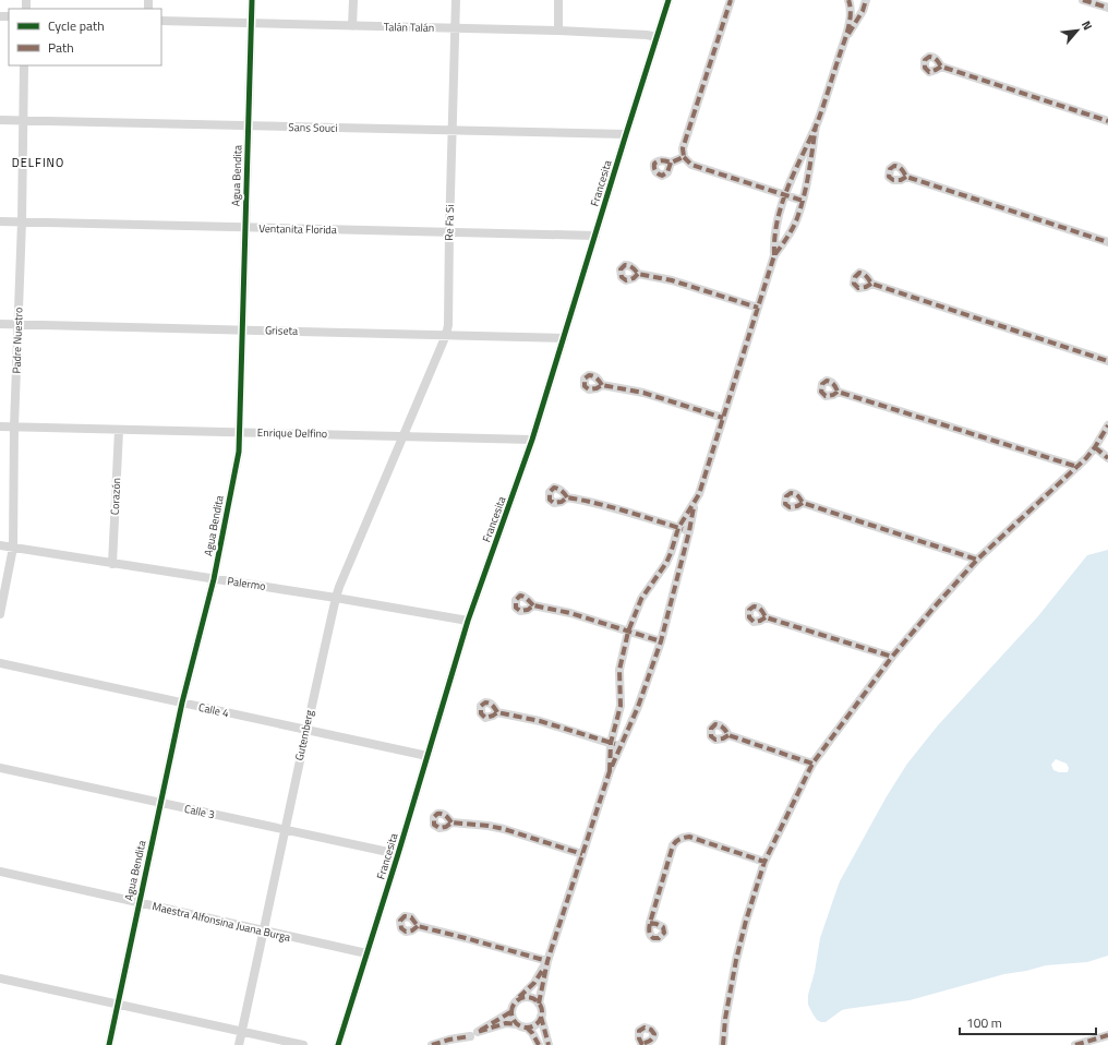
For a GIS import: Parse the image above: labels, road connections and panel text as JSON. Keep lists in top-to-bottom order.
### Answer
{
  "streets": {
    "street": [
      "Talán Talán",
      "Sans Souci",
      "Agua Bendita",
      "Francesita",
      "Re Fa Si",
      "Ventanita Florida",
      "Griseta",
      "Padre Nuestro",
      "Enrique Delfino",
      "Corazón",
      "Palermo",
      "Calle 4",
      "Gutemberg",
      "Calle 3",
      "Maestra Alfonsina Juana Burga"
    ]
  },
  "crossings": [
    ["Talán Talán", "Agua Bendita"],
    ["Talán Talán", "Francesita"],
    ["Talán Talán", "Re Fa Si"],
    ["Sans Souci", "Agua Bendita"],
    ["Sans Souci", "Francesita"],
    ["Sans Souci", "Re Fa Si"],
    ["Sans Souci", "Padre Nuestro"],
    ["Agua Bendita", "Ventanita Florida"],
    ["Agua Bendita", "Griseta"],
    ["Agua Bendita", "Enrique Delfino"],
    ["Agua Bendita", "Palermo"],
    ["Agua Bendita", "Calle 4"],
    ["Agua Bendita", "Calle 3"],
    ["Agua Bendita", "Maestra Alfonsina Juana Burga"],
    ["Francesita", "Ventanita Florida"],
    ["Francesita", "Griseta"],
    ["Francesita", "Enrique Delfino"],
    ["Francesita", "Palermo"],
    ["Francesita", "Calle 4"],
    ["Francesita", "Calle 3"],
    ["Francesita", "Maestra Alfonsina Juana Burga"],
    ["Re Fa Si", "Ventanita Florida"],
    ["Re Fa Si", "Griseta"],
    ["Re Fa Si", "Enrique Delfino"],
    ["Re Fa Si", "Gutemberg"],
    ["Ventanita Florida", "Padre Nuestro"],
    ["Griseta", "Padre Nuestro"],
    ["Padre Nuestro", "Enrique Delfino"],
    ["Padre Nuestro", "Palermo"],
    ["Enrique Delfino", "Corazón"],
    ["Enrique Delfino", "Gutemberg"],
    ["Corazón", "Palermo"],
    ["Palermo", "Gutemberg"],
    ["Calle 4", "Gutemberg"],
    ["Gutemberg", "Calle 3"],
    ["Gutemberg", "Maestra Alfonsina Juana Burga"]
  ],
  "districts": ["DELFINO"],
  "legend": ["Cycle path", "Path"],
  "scale_bar": "100 m",
  "north": "top right"
}
